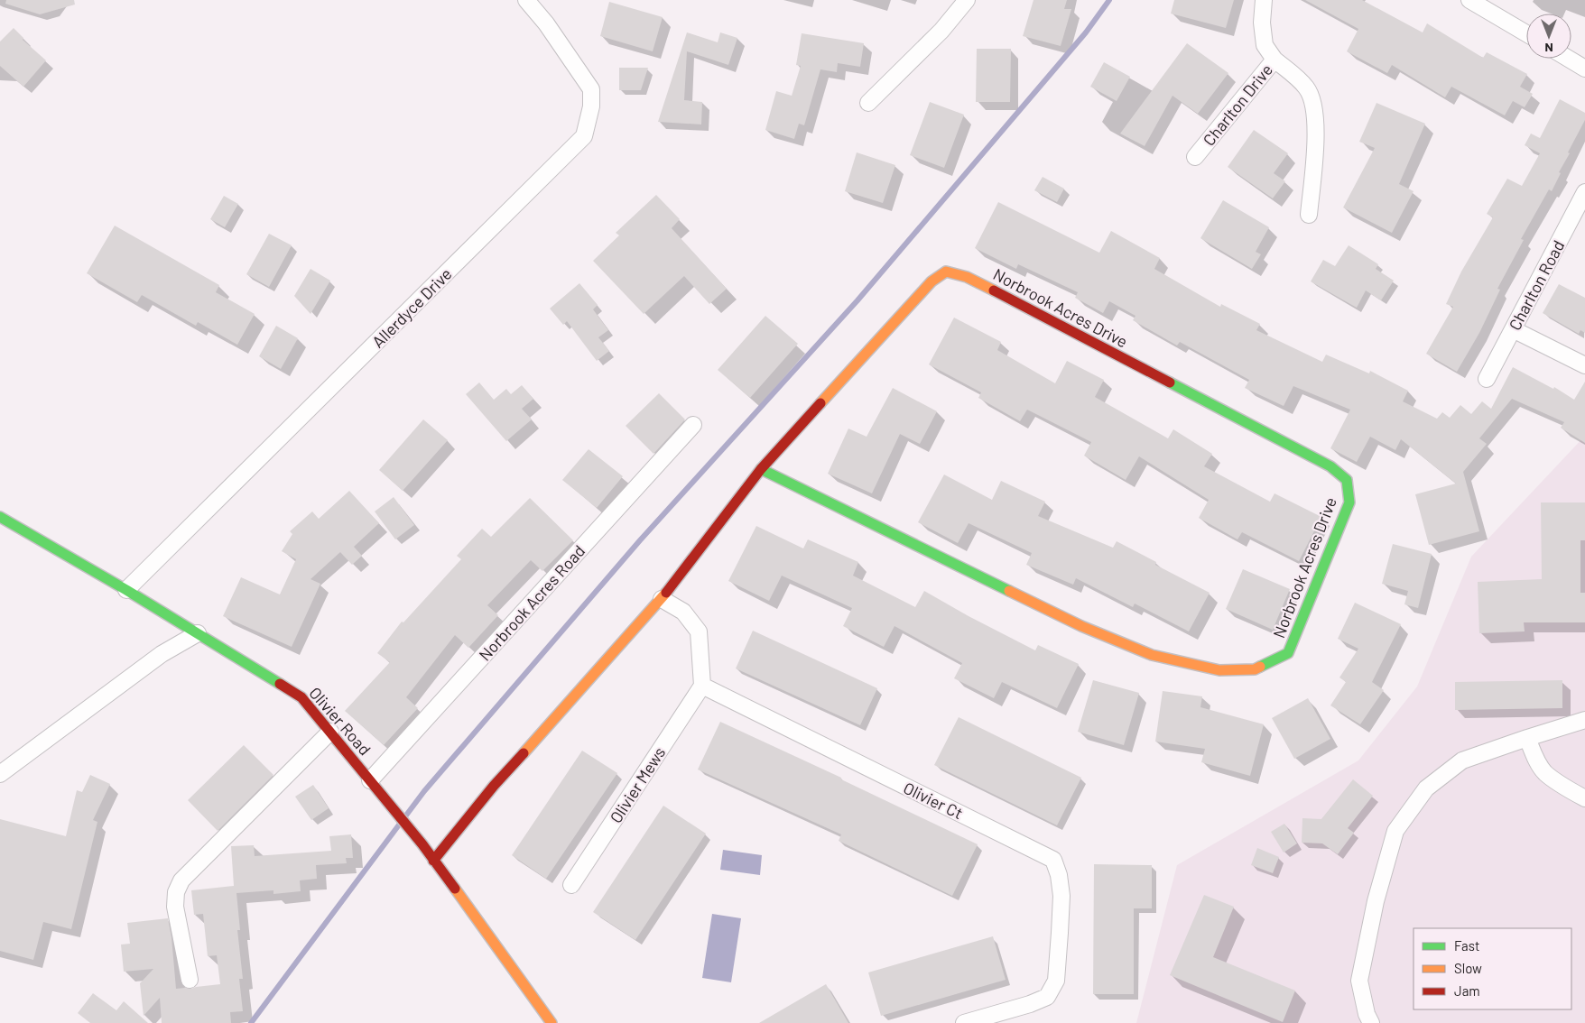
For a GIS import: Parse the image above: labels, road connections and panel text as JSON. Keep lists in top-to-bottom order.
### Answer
{
  "streets": {
    "street": [
      "Charlton Drive",
      "Charlton Road",
      "Allerdyce Drive",
      "Norbrook Acres Drive",
      "Norbrook Acres Road",
      "Olivier Road",
      "Olivier Mews",
      "Olivier Ct"
    ]
  },
  "crossings": [
    ["Allerdyce Drive", "Olivier Road"],
    ["Norbrook Acres Drive", "Olivier Road"],
    ["Norbrook Acres Road", "Olivier Road"],
    ["Olivier Mews", "Olivier Ct"]
  ],
  "legend": ["Fast", "Slow", "Jam"],
  "north": "bottom"
}
